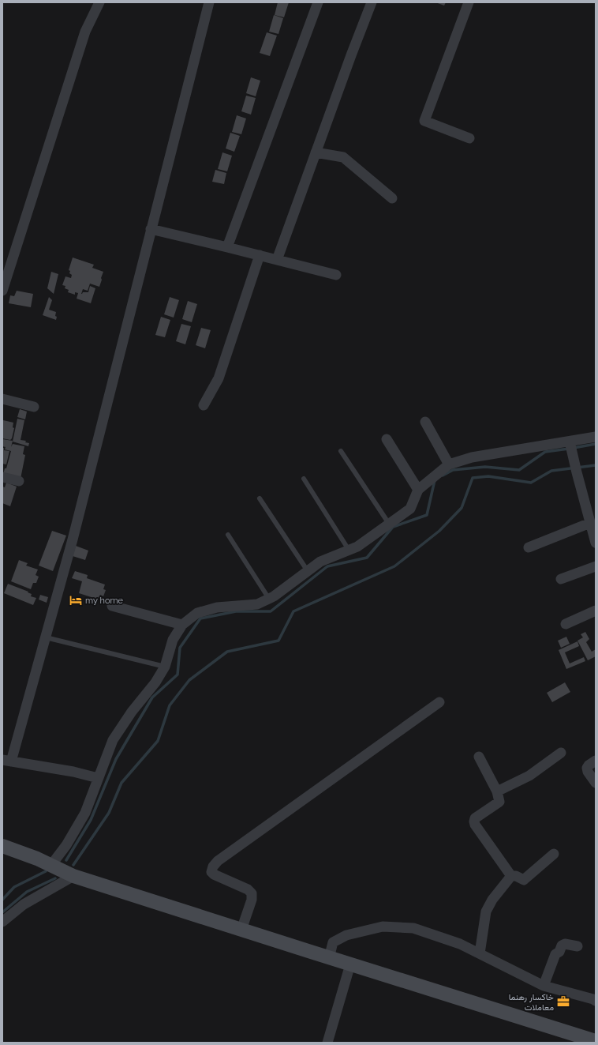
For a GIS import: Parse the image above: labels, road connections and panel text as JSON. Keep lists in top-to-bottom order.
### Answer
{
  "places": {
    "hotel": ["my home"],
    "office": ["خاکسار رهنما معاملات"]
  }
}
